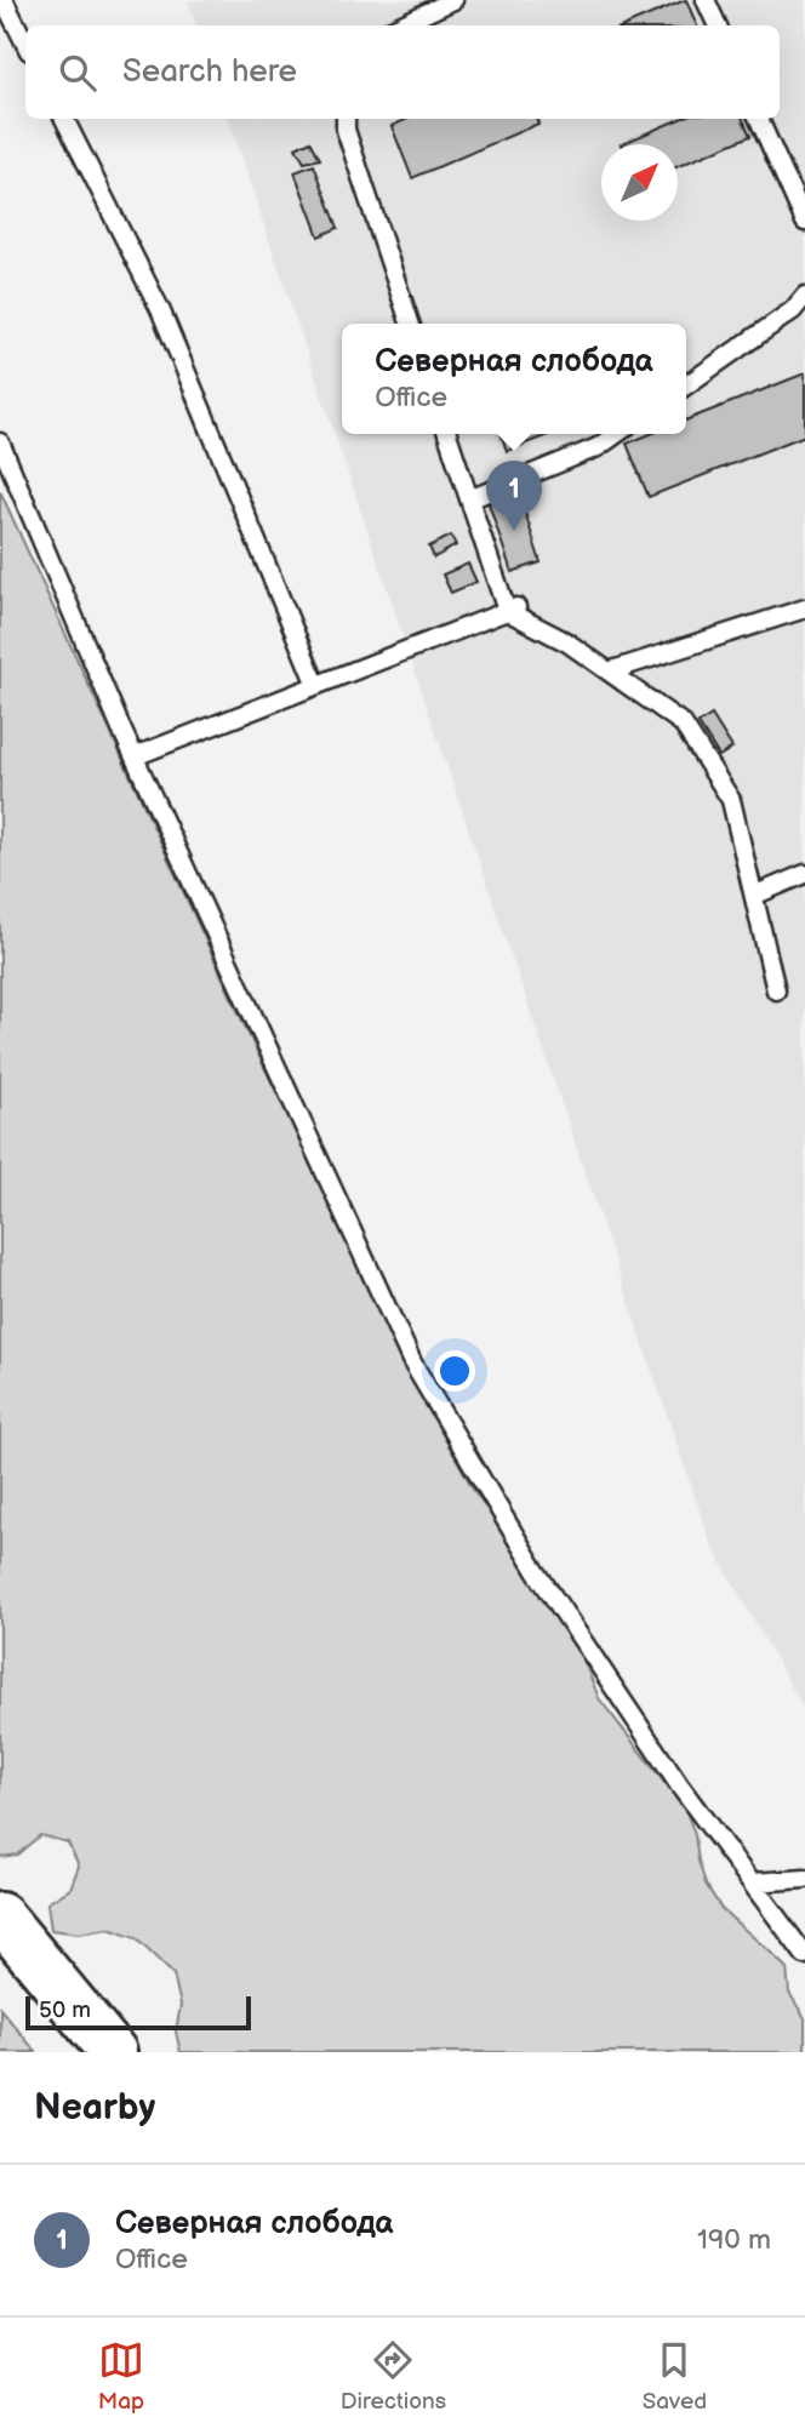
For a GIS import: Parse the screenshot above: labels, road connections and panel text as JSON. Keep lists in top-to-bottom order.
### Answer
{
  "scale_bar": "50 m",
  "north": "top right",
  "page": {
    "search": "Search here",
    "popup": ["Северная слобода", "Office"],
    "pins": "1",
    "scale": "50 m",
    "heading": "Nearby",
    "list": [
      {
        "mark": "1",
        "name": "Северная слобода",
        "note": "Office",
        "value": "190 m"
      }
    ],
    "nav": ["Map", "Directions", "Saved"]
  }
}
